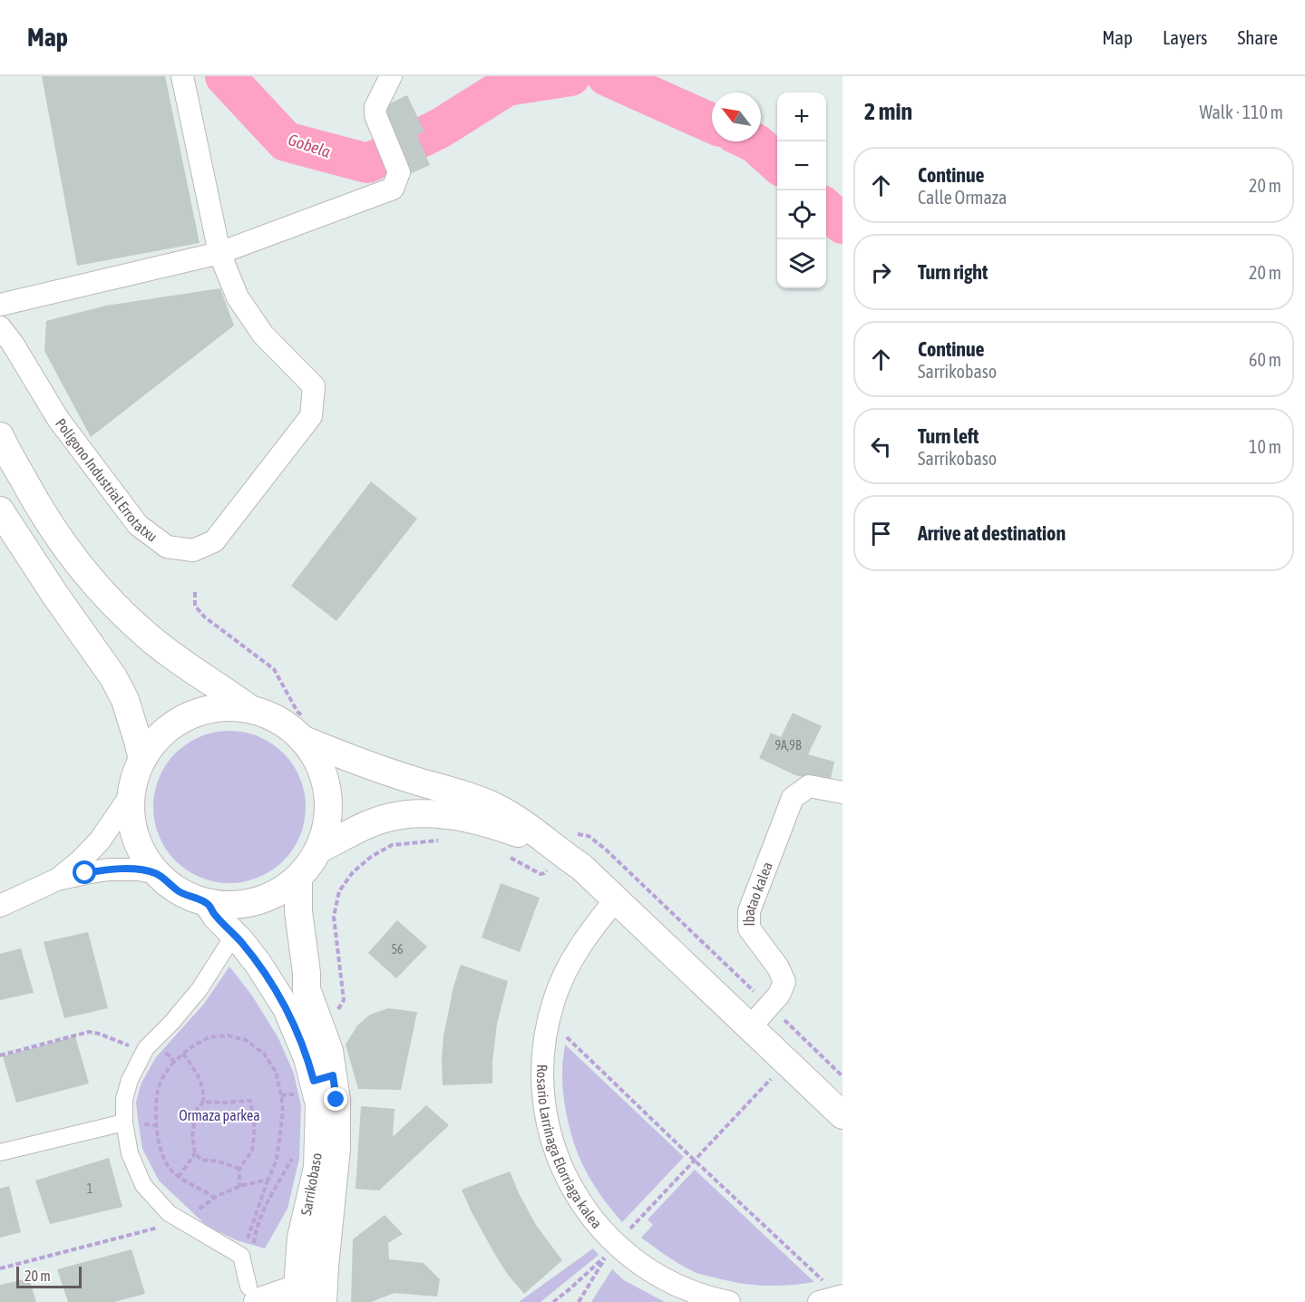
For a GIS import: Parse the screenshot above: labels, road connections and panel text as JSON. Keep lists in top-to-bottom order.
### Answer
{
  "streets": {
    "street": [
      "Polígono Industrial Errotatxu",
      "Ibatao kalea",
      "Rosario Larrinaga Elorriaga kalea",
      "Sarrikobaso"
    ]
  },
  "water": ["Gobela"],
  "parks": ["Ormaza parkea"],
  "house_numbers": ["9A,9B", "56", "1"],
  "scale_bar": "20 m",
  "north": "top left",
  "page": {
    "header": "Map",
    "nav": ["Map", "Layers", "Share"],
    "heading": ["2 min", "Walk · 110 m"],
    "map_buttons": ["+", "−"],
    "list": [
      ["Continue", "Calle Ormaza", "20 m"],
      ["Turn right", "20 m"],
      ["Continue", "Sarrikobaso", "60 m"],
      ["Turn left", "Sarrikobaso", "10 m"],
      "Arrive at destination"
    ],
    "scale": "20 m"
  }
}
